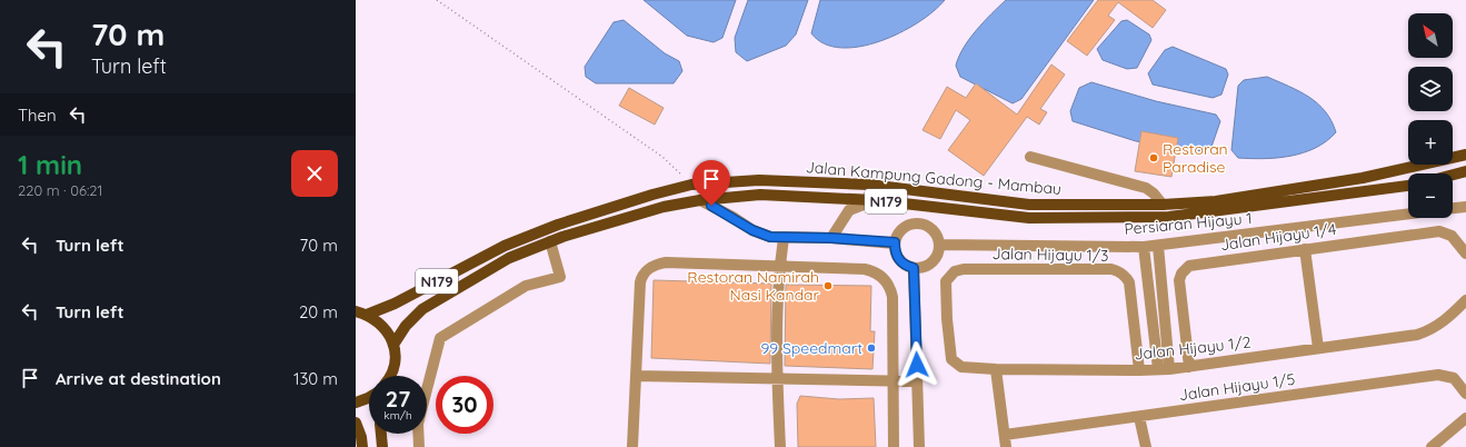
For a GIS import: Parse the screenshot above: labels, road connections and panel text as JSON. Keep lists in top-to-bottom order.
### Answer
{
  "streets": {
    "main road": ["Jalan Kampung Gadong - Mambau", "N179"],
    "street": [
      "Persiaran Hijayu 1",
      "Jalan Hijayu 1/4",
      "Jalan Hijayu 1/3",
      "Jalan Hijayu 1/2",
      "Jalan Hijayu 1/5"
    ]
  },
  "crossings": [
    ["Jalan Hijayu 1/4", "Jalan Hijayu 1/2"],
    ["Jalan Hijayu 1/3", "Jalan Hijayu 1/2"]
  ],
  "places": ["Restoran Paradise", "Restoran Namirah Nasi Kandar", "99 Speedmart"],
  "north": "top left",
  "page": {
    "turn": ["70 m", "Turn left"],
    "map_buttons": ["+", "−"],
    "then": "Then",
    "heading": ["1 min", "220 m · 06:21"],
    "list": [
      {
        "name": "Turn left",
        "value": "70 m"
      },
      {
        "name": "Turn left",
        "value": "20 m"
      },
      {
        "name": "Arrive at destination",
        "value": "130 m"
      }
    ],
    "speed": "27 km/h",
    "limit": "30"
  }
}
